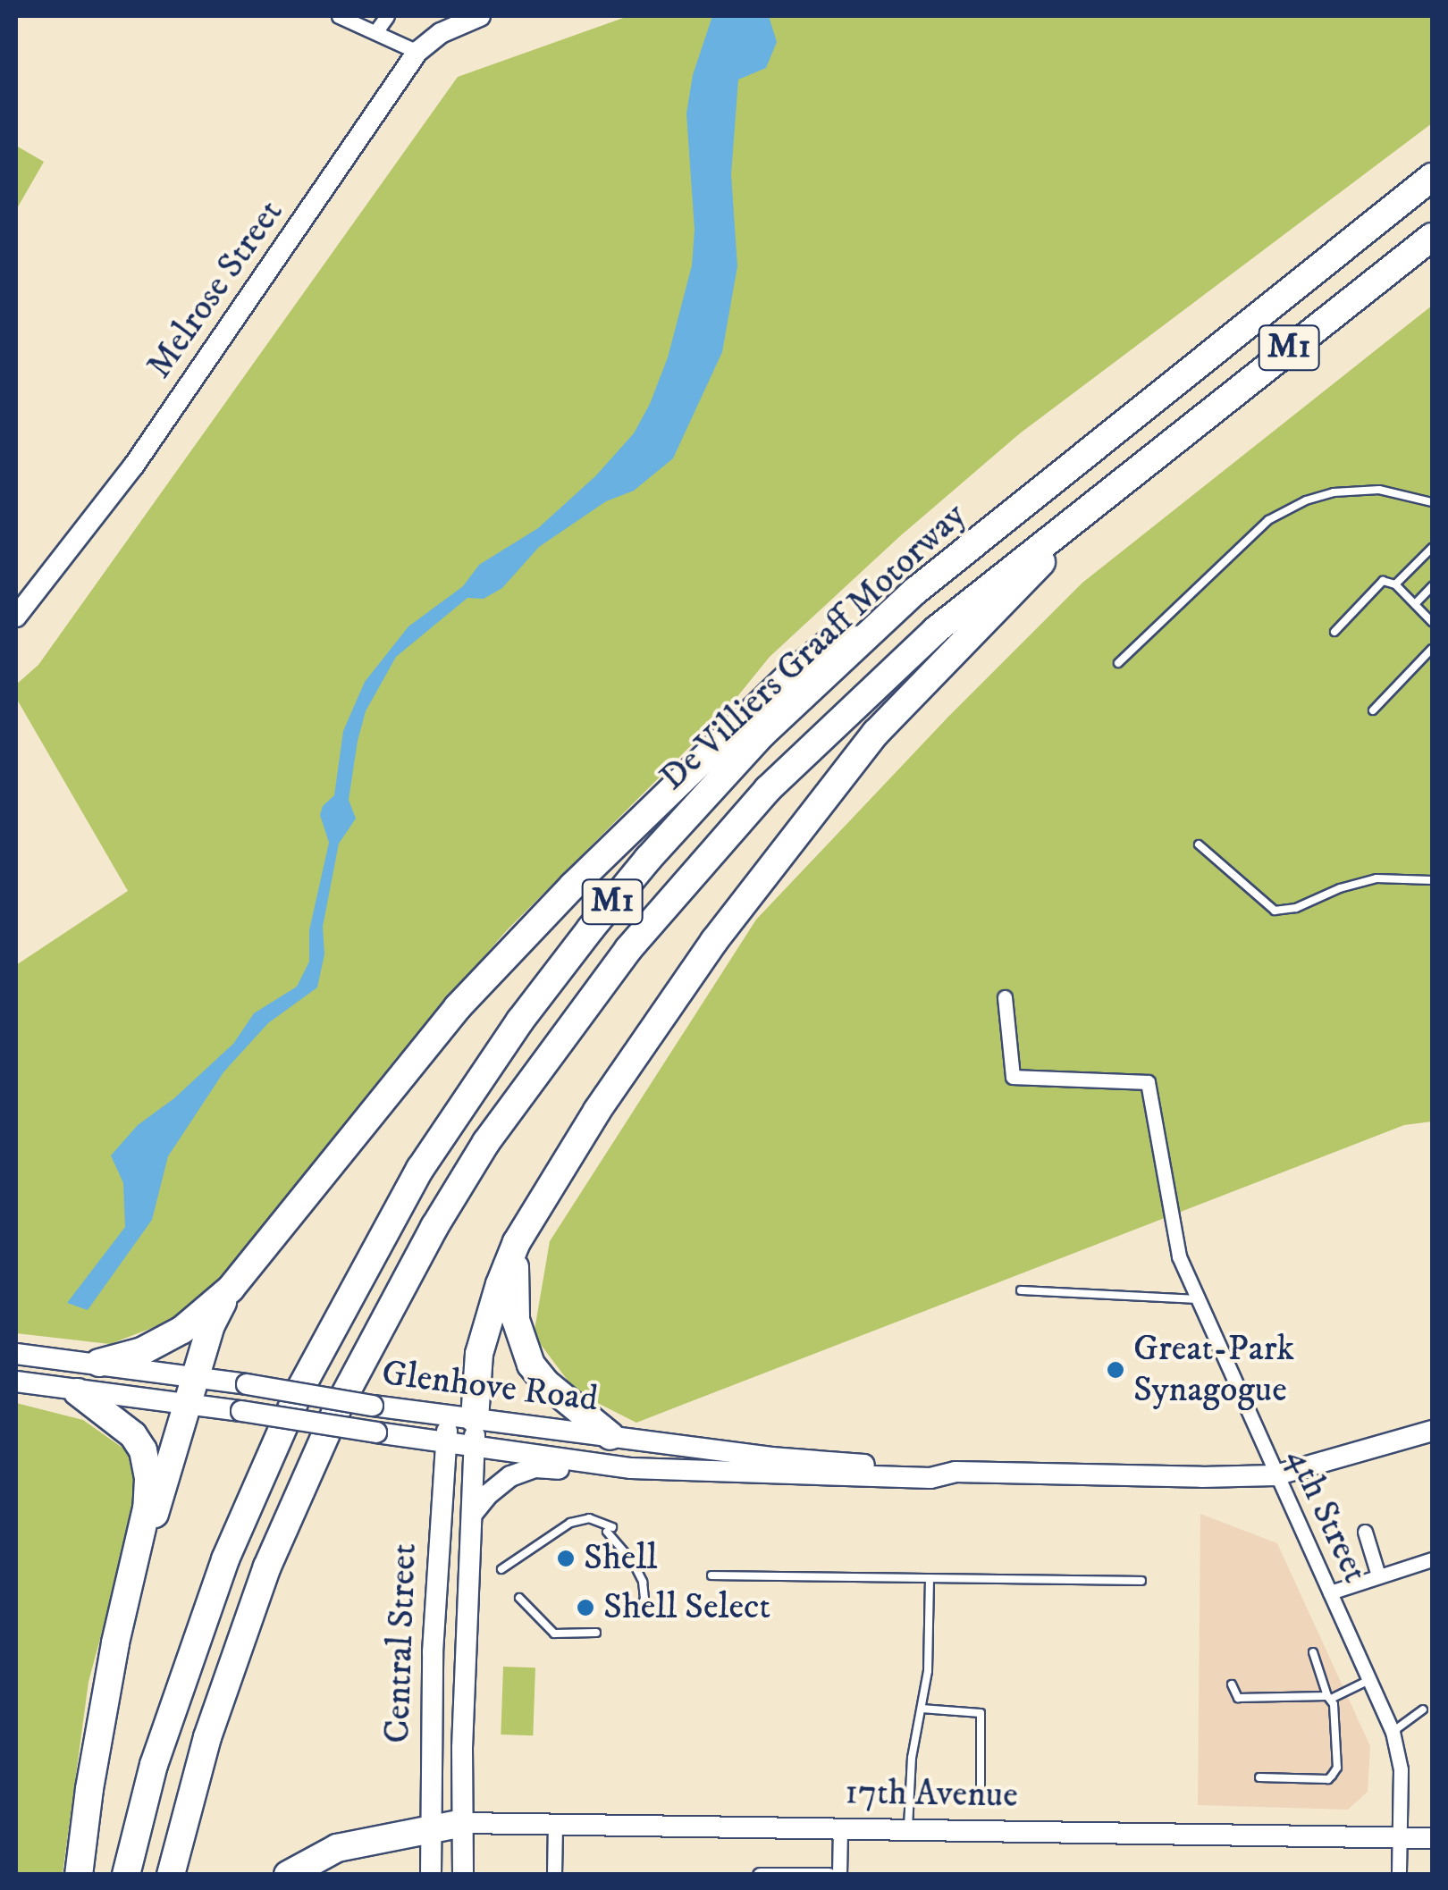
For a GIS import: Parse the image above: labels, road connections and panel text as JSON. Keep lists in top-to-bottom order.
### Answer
{
  "streets": {
    "highway": ["M1", "De Villiers Graaff Motorway"],
    "main road": [
      "Melrose Street",
      "Glenhove Road",
      "Central Street",
      "17th Avenue"
    ],
    "street": ["4th Street"]
  },
  "crossings": [
    ["Glenhove Road", "4th Street"],
    ["Glenhove Road", "Central Street"],
    ["4th Street", "17th Avenue"],
    ["Central Street", "17th Avenue"]
  ],
  "places": ["Great-Park Synagogue", "Shell", "Shell Select"]
}
